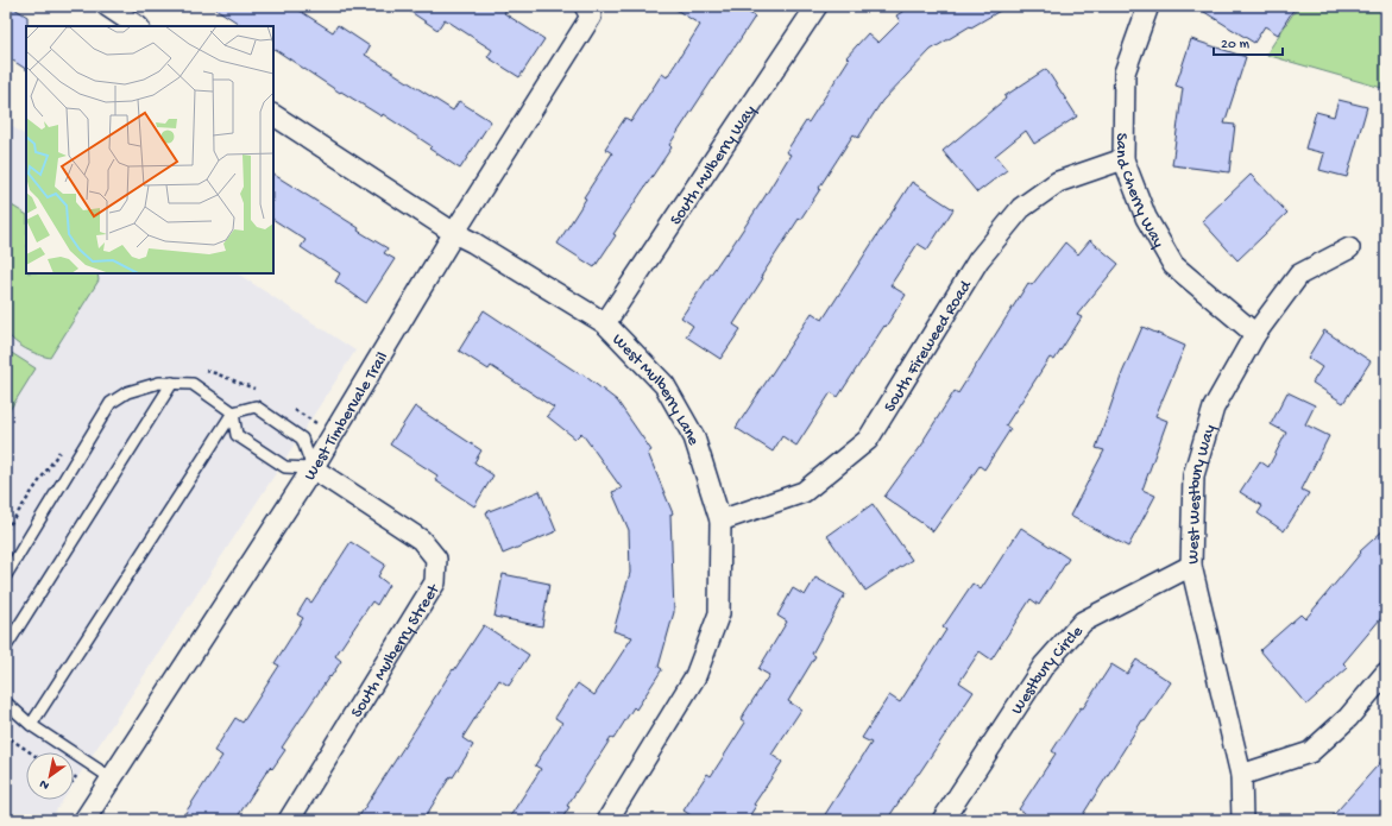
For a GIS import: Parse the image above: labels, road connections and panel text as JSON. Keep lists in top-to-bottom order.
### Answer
{
  "streets": {
    "street": [
      "South Mulberry Way",
      "Sand Cherry Way",
      "South Fireweed Road",
      "West Mulberry Lane",
      "West Timbervale Trail",
      "West Westbury Way",
      "South Mulberry Street",
      "Westbury Circle"
    ]
  },
  "crossings": [
    ["South Mulberry Way", "West Mulberry Lane"],
    ["Sand Cherry Way", "South Fireweed Road"],
    ["Sand Cherry Way", "West Westbury Way"],
    ["South Fireweed Road", "West Mulberry Lane"],
    ["West Mulberry Lane", "West Timbervale Trail"],
    ["West Timbervale Trail", "South Mulberry Street"],
    ["West Westbury Way", "Westbury Circle"]
  ],
  "scale_bar": "20 m",
  "north": "bottom left"
}
